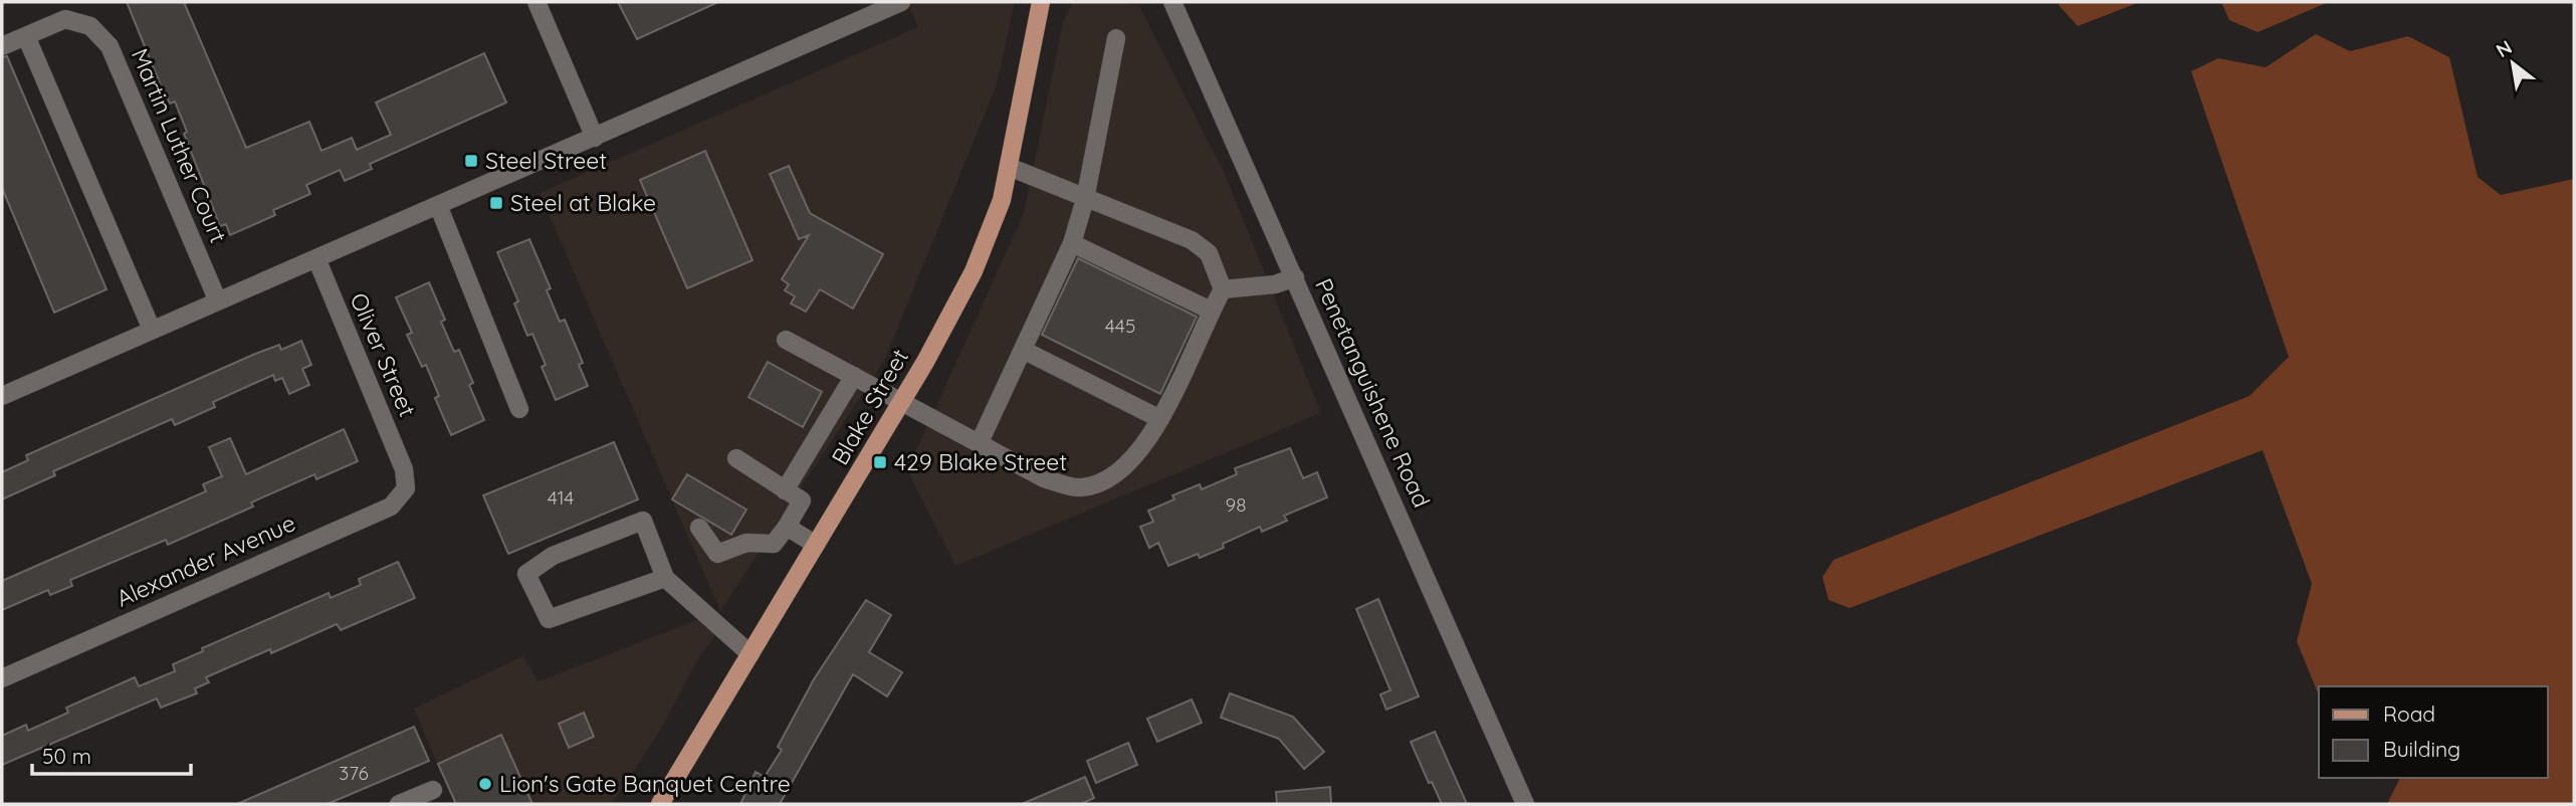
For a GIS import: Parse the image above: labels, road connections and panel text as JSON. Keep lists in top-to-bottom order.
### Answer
{
  "streets": {
    "main road": ["Blake Street"],
    "street": [
      "Martin Luther Court",
      "Oliver Street",
      "Penetanguishene Road",
      "Alexander Avenue"
    ]
  },
  "crossings": [
    ["Oliver Street", "Alexander Avenue"]
  ],
  "places": {
    "transit": ["Steel Street", "Steel at Blake", "429 Blake Street"],
    "other": ["Lion's Gate Banquet Centre"]
  },
  "house_numbers": [
    "445",
    "414",
    "98",
    "376"
  ],
  "legend": ["Road", "Building"],
  "scale_bar": "50 m",
  "north": "top left"
}
